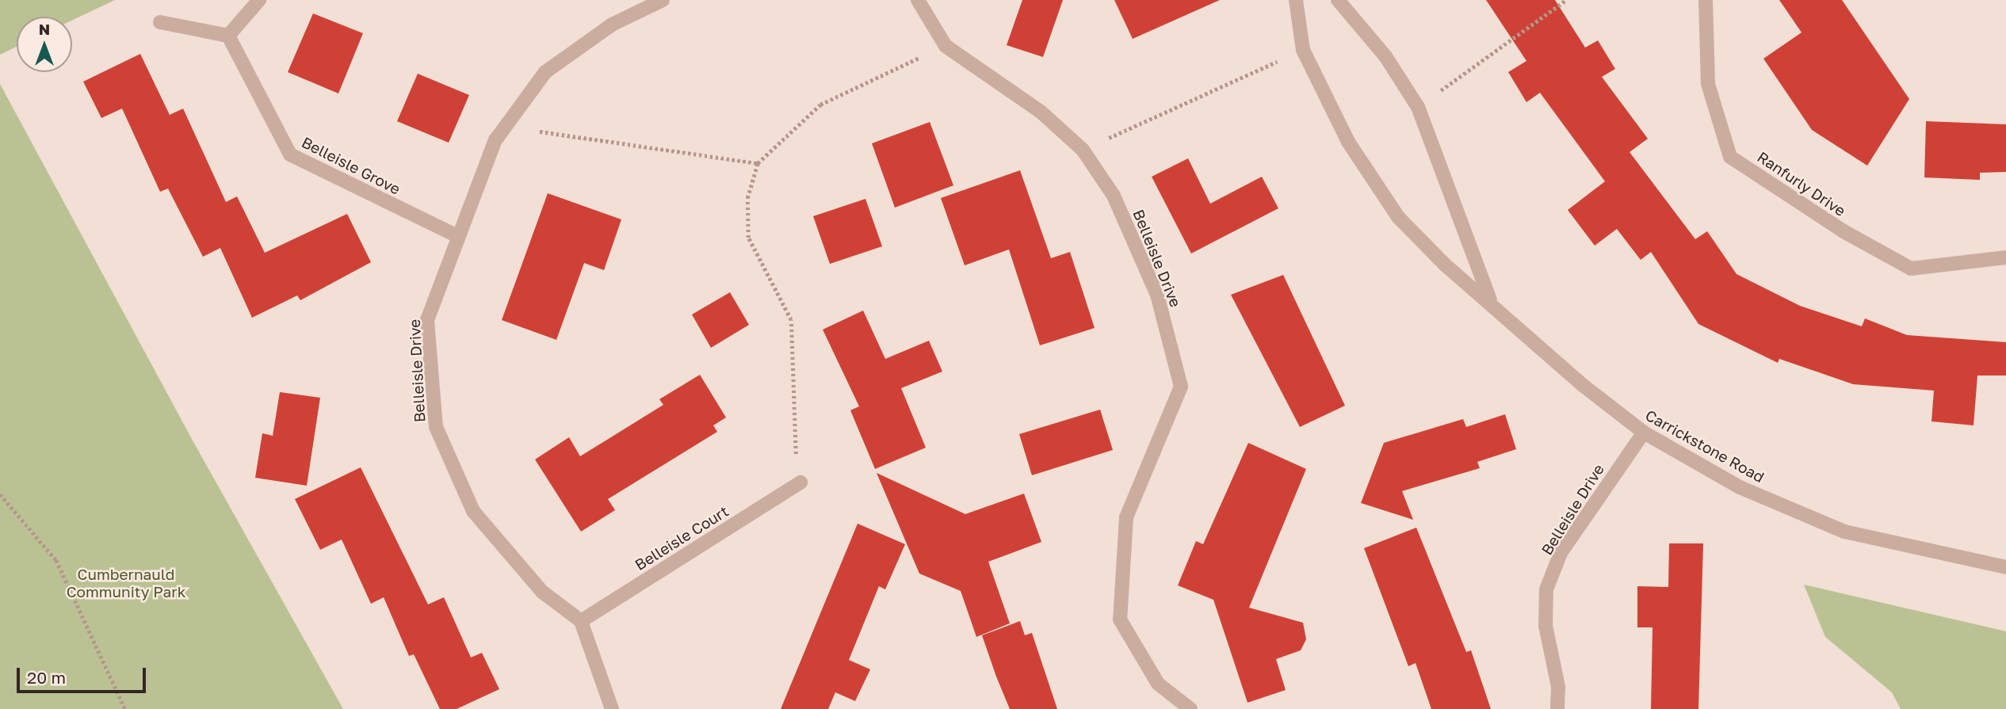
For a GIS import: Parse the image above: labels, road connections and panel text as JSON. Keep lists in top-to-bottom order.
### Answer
{
  "streets": {
    "street": [
      "Belleisle Grove",
      "Ranfurly Drive",
      "Belleisle Drive",
      "Carrickstone Road",
      "Belleisle Court"
    ]
  },
  "crossings": [
    ["Belleisle Grove", "Belleisle Drive"],
    ["Belleisle Drive", "Carrickstone Road"],
    ["Belleisle Drive", "Belleisle Court"]
  ],
  "parks": ["Cumbernauld Community Park"],
  "scale_bar": "20 m",
  "north": "top"
}
